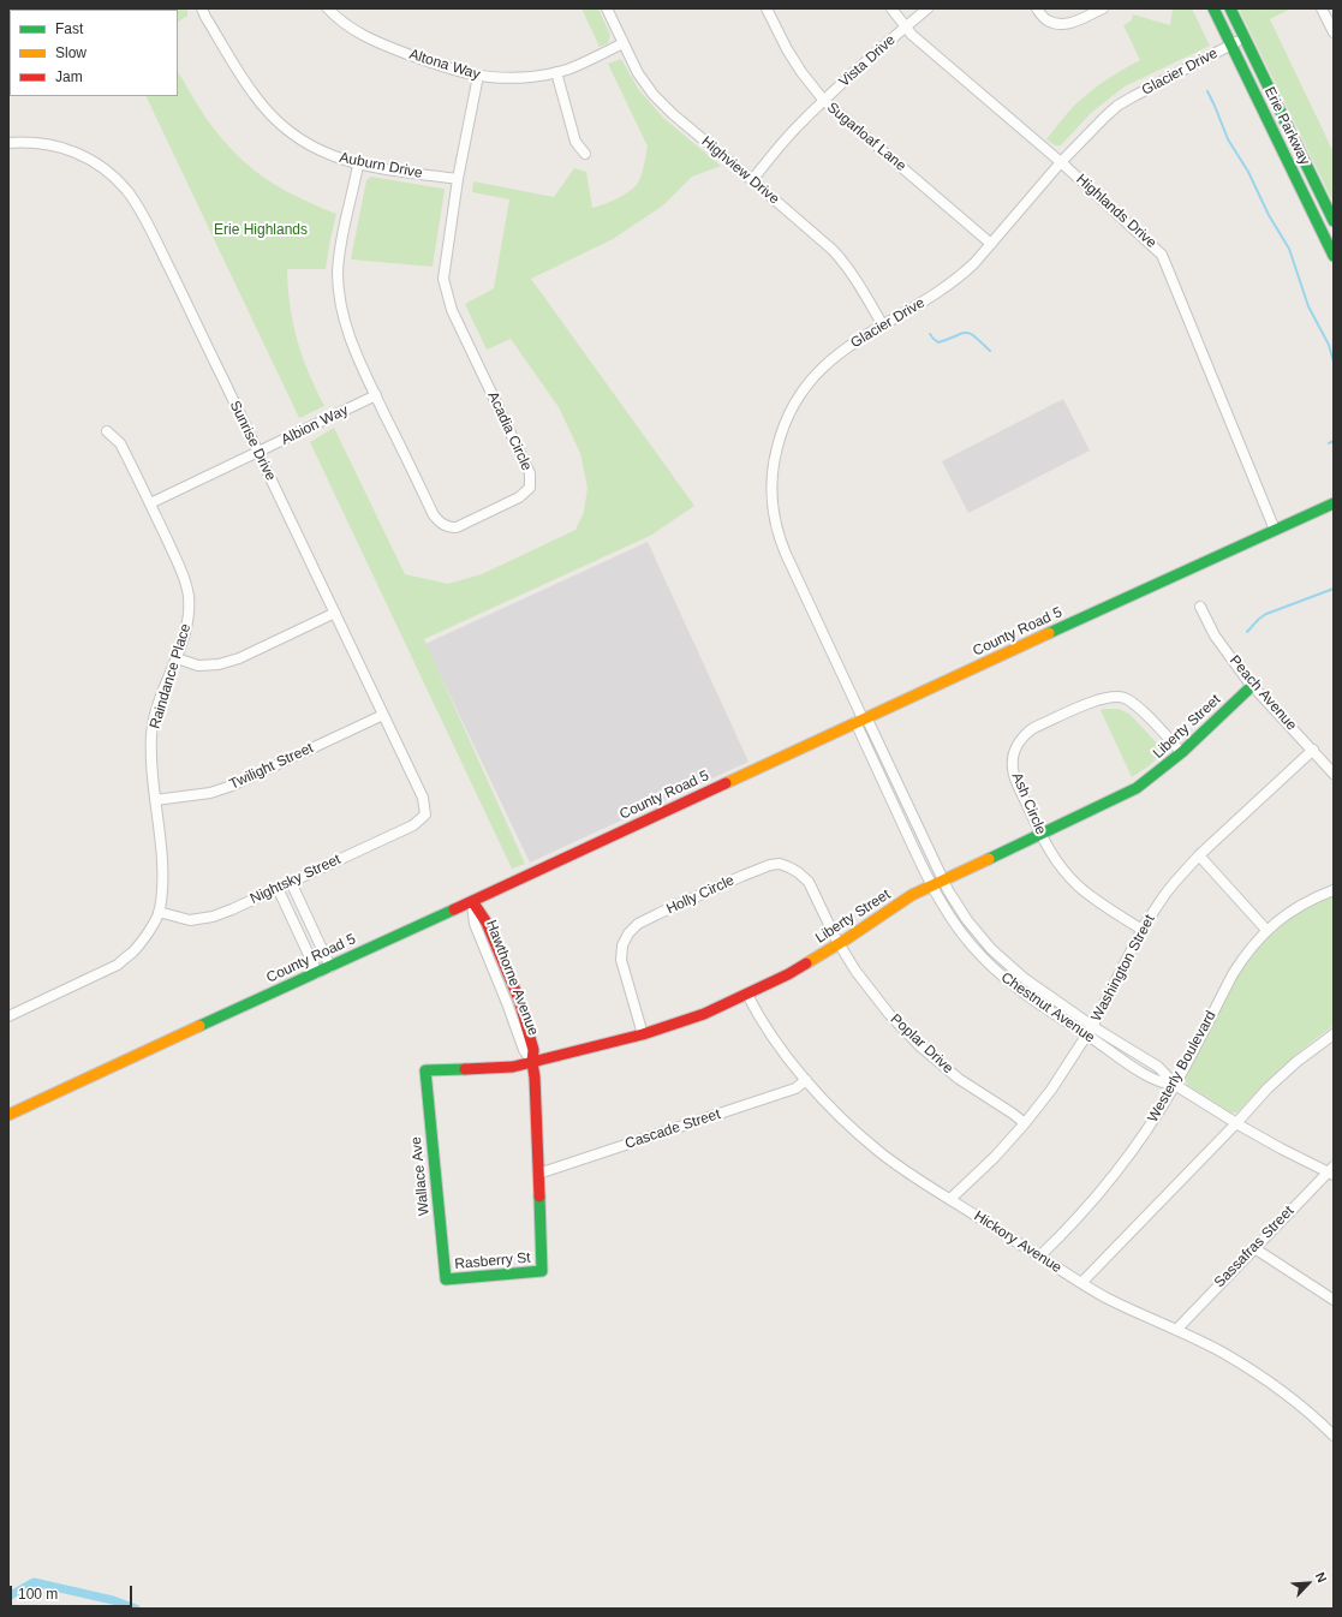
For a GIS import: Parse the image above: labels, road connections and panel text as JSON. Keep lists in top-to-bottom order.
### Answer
{
  "streets": {
    "street": [
      "Vista Drive",
      "Altona Way",
      "Glacier Drive",
      "Erie Parkway",
      "Sugarloaf Lane",
      "Auburn Drive",
      "Highview Drive",
      "Highlands Drive",
      "Albion Way",
      "Acadia Circle",
      "Sunrise Drive",
      "County Road 5",
      "Raindance Place",
      "Peach Avenue",
      "Liberty Street",
      "Twilight Street",
      "Ash Circle",
      "Nightsky Street",
      "Holly Circle",
      "Washington Street",
      "Hawthorne Avenue",
      "Chestnut Avenue",
      "Poplar Drive",
      "Westerly Boulevard",
      "Cascade Street",
      "Wallace Ave",
      "Hickory Avenue",
      "Sassafras Street",
      "Rasberry St"
    ]
  },
  "crossings": [
    ["Vista Drive", "Sugarloaf Lane"],
    ["Vista Drive", "Highview Drive"],
    ["Vista Drive", "Highlands Drive"],
    ["Altona Way", "Highview Drive"],
    ["Altona Way", "Acadia Circle"],
    ["Glacier Drive", "Erie Parkway"],
    ["Glacier Drive", "Sugarloaf Lane"],
    ["Glacier Drive", "Highview Drive"],
    ["Glacier Drive", "Highlands Drive"],
    ["Glacier Drive", "County Road 5"],
    ["Glacier Drive", "Chestnut Avenue"],
    ["Auburn Drive", "Acadia Circle"],
    ["Highlands Drive", "County Road 5"],
    ["Albion Way", "Acadia Circle"],
    ["Albion Way", "Sunrise Drive"],
    ["Albion Way", "Raindance Place"],
    ["Sunrise Drive", "Twilight Street"],
    ["Sunrise Drive", "Nightsky Street"],
    ["County Road 5", "Hawthorne Avenue"],
    ["County Road 5", "Chestnut Avenue"],
    ["Raindance Place", "Twilight Street"],
    ["Raindance Place", "Nightsky Street"],
    ["Peach Avenue", "Liberty Street"],
    ["Peach Avenue", "Washington Street"],
    ["Liberty Street", "Ash Circle"],
    ["Liberty Street", "Holly Circle"],
    ["Liberty Street", "Hawthorne Avenue"],
    ["Liberty Street", "Chestnut Avenue"],
    ["Liberty Street", "Poplar Drive"],
    ["Liberty Street", "Wallace Ave"],
    ["Liberty Street", "Hickory Avenue"],
    ["Ash Circle", "Washington Street"],
    ["Holly Circle", "Poplar Drive"],
    ["Washington Street", "Chestnut Avenue"],
    ["Washington Street", "Poplar Drive"],
    ["Washington Street", "Hickory Avenue"],
    ["Hawthorne Avenue", "Cascade Street"],
    ["Hawthorne Avenue", "Rasberry St"],
    ["Chestnut Avenue", "Westerly Boulevard"],
    ["Chestnut Avenue", "Sassafras Street"],
    ["Westerly Boulevard", "Hickory Avenue"],
    ["Cascade Street", "Hickory Avenue"],
    ["Wallace Ave", "Rasberry St"],
    ["Hickory Avenue", "Sassafras Street"]
  ],
  "parks": ["Erie Highlands"],
  "legend": ["Fast", "Slow", "Jam"],
  "scale_bar": "100 m",
  "north": "top right"
}
